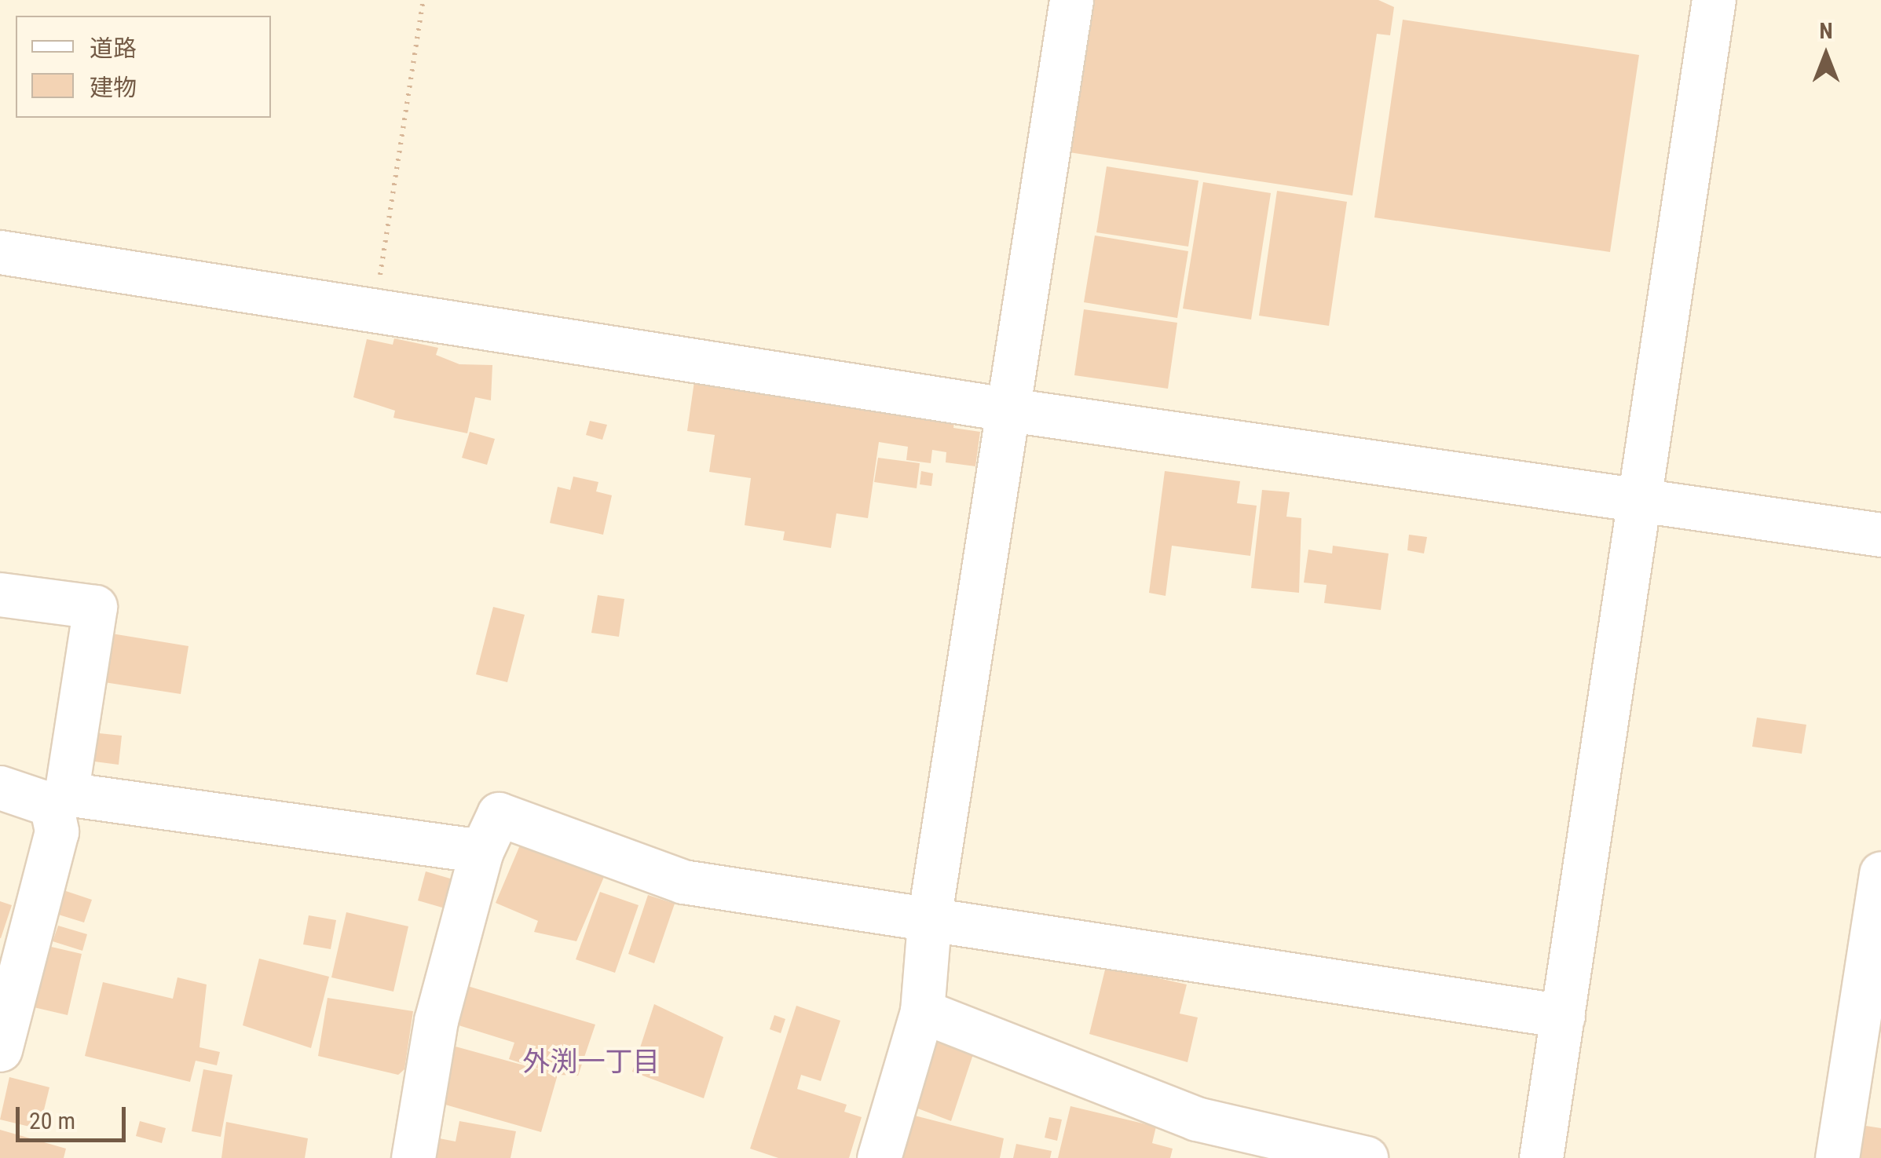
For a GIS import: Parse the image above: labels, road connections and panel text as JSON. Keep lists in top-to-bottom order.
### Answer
{
  "districts": ["外渕一丁目"],
  "legend": ["道路", "建物"],
  "scale_bar": "20 m",
  "north": "top"
}
